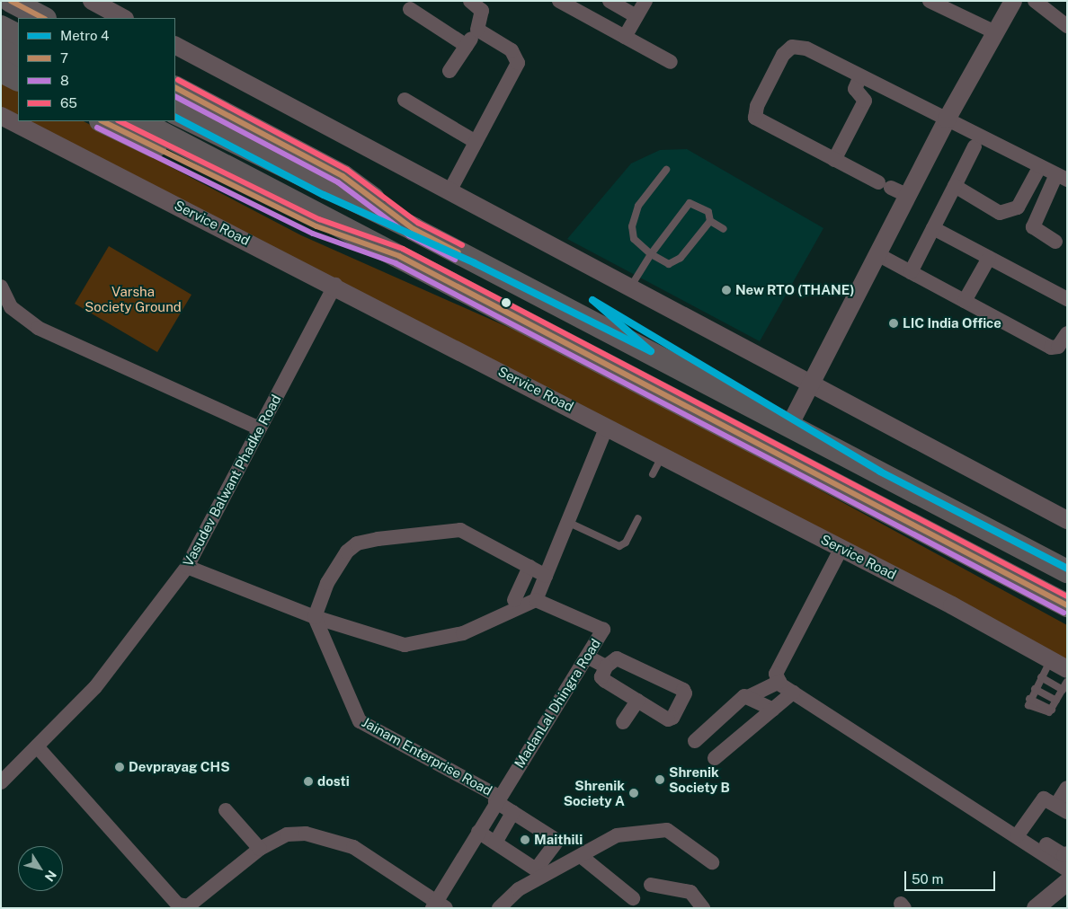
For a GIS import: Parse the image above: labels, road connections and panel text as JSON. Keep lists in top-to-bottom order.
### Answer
{
  "streets": {
    "street": [
      "Service Road",
      "Vasudev Balwant Phadke Road",
      "MadanLal Dhingra Road",
      "Jainam Enterprise Road"
    ]
  },
  "crossings": [
    ["Service Road", "Vasudev Balwant Phadke Road"],
    ["MadanLal Dhingra Road", "Jainam Enterprise Road"]
  ],
  "parks": ["Varsha Society Ground"],
  "places": [
    "New RTO (THANE)",
    "LIC India Office",
    "Devprayag CHS",
    "Shrenik Society B",
    "dosti",
    "Shrenik Society A",
    "Maithili"
  ],
  "lines": [
    "transit line 7",
    "transit line 65",
    "transit line 8",
    "metro line 4"
  ],
  "legend": [
    "Metro 4",
    "7",
    "8",
    "65"
  ],
  "scale_bar": "50 m",
  "north": "bottom right"
}
